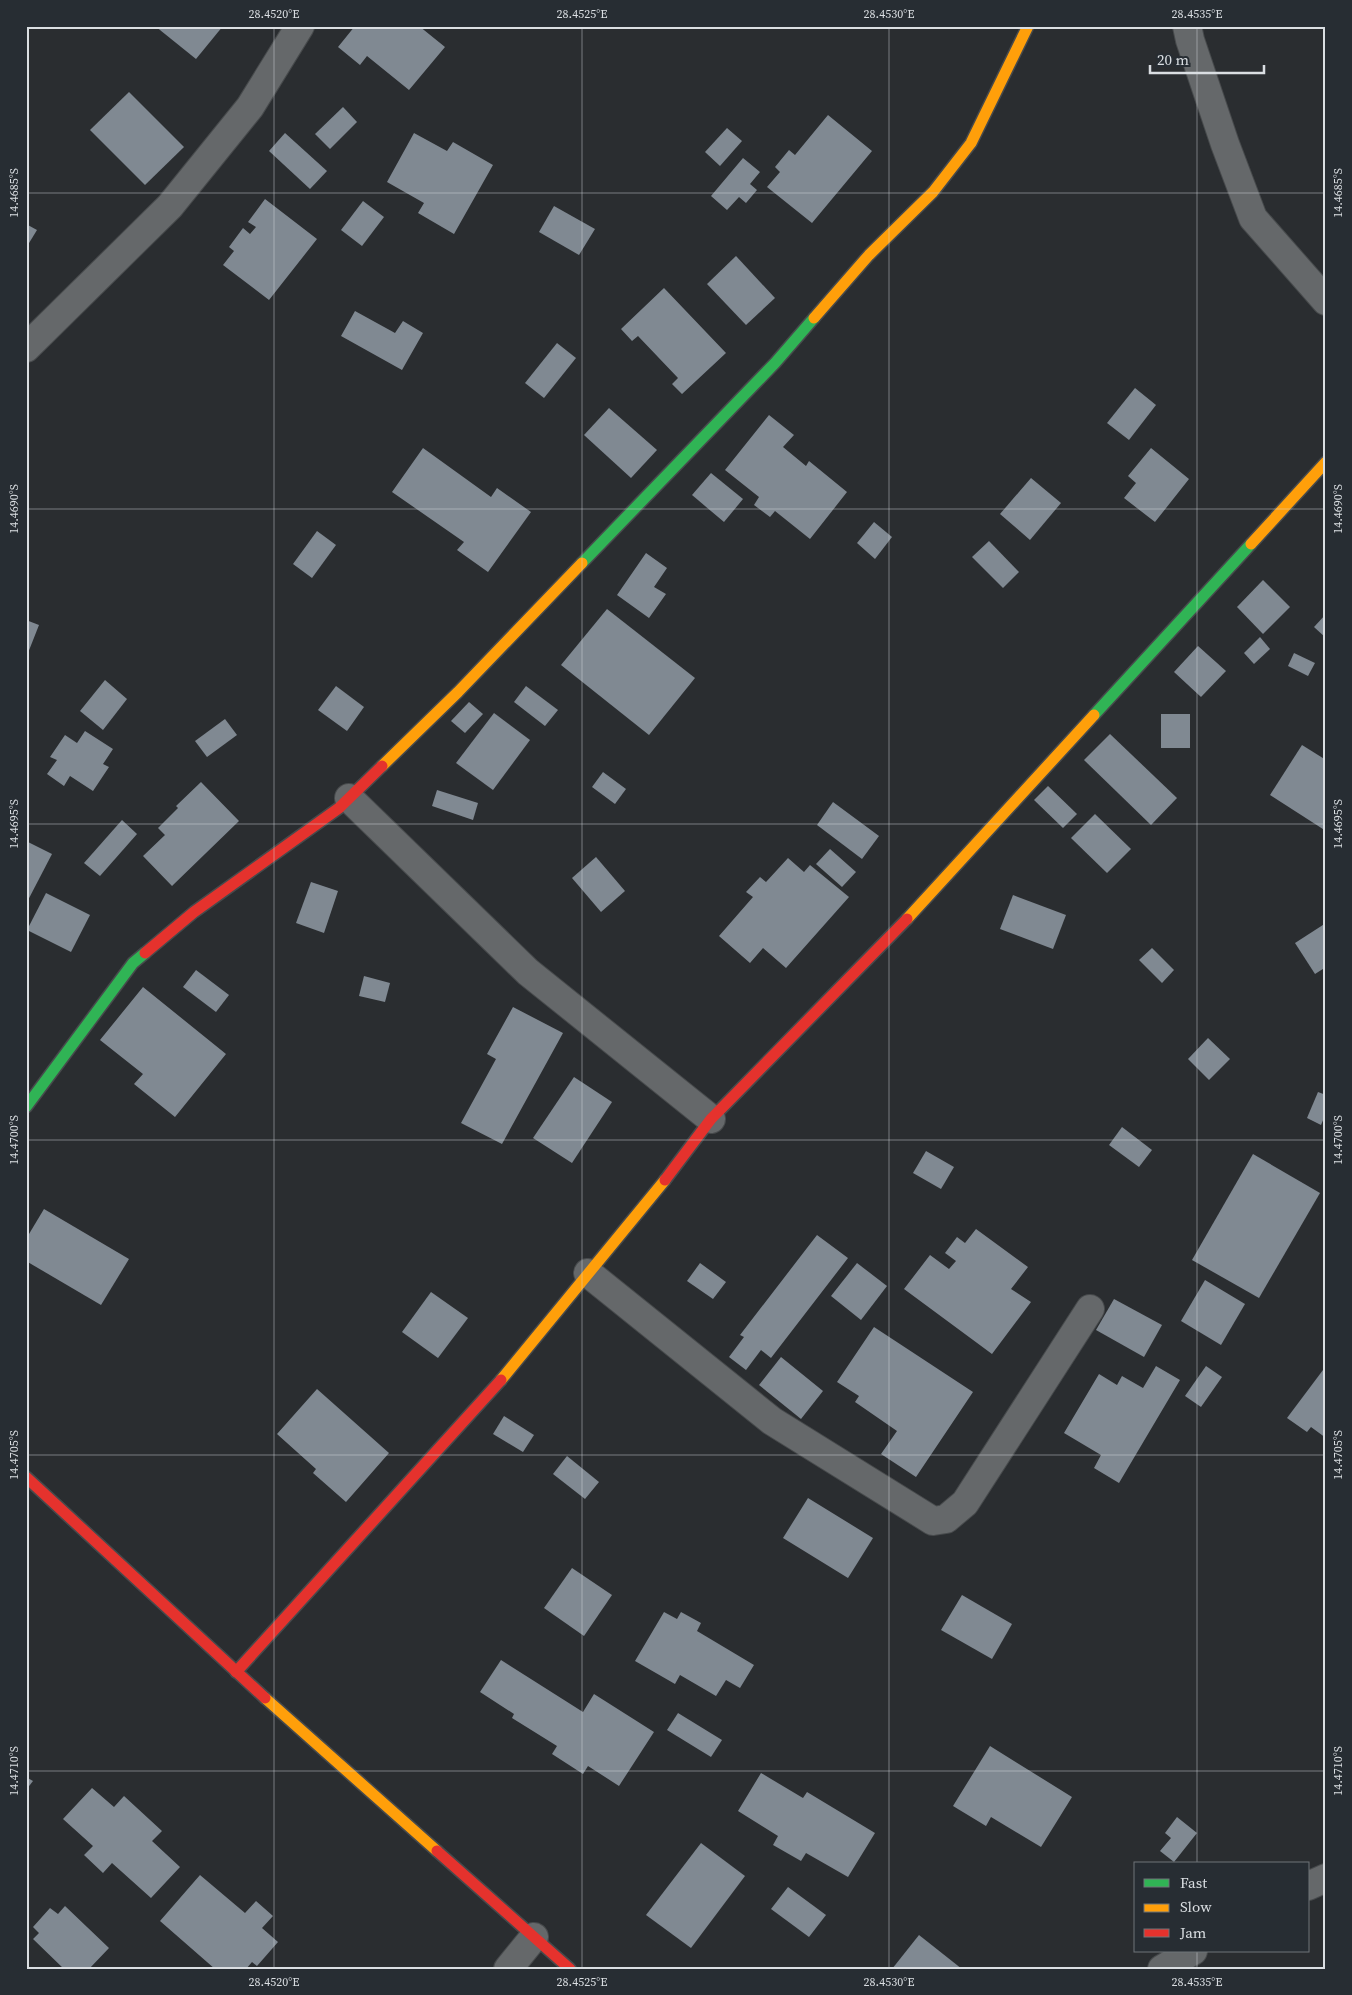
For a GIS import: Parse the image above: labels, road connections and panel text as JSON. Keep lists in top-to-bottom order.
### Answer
{
  "legend": ["Fast", "Slow", "Jam"],
  "scale_bar": "20 m",
  "coordinates": [
    "28.4520°E",
    "28.4525°E",
    "28.4530°E",
    "28.4535°E",
    "14.4685°S",
    "14.4690°S",
    "14.4695°S",
    "14.4700°S",
    "14.4705°S",
    "14.4710°S"
  ]
}
